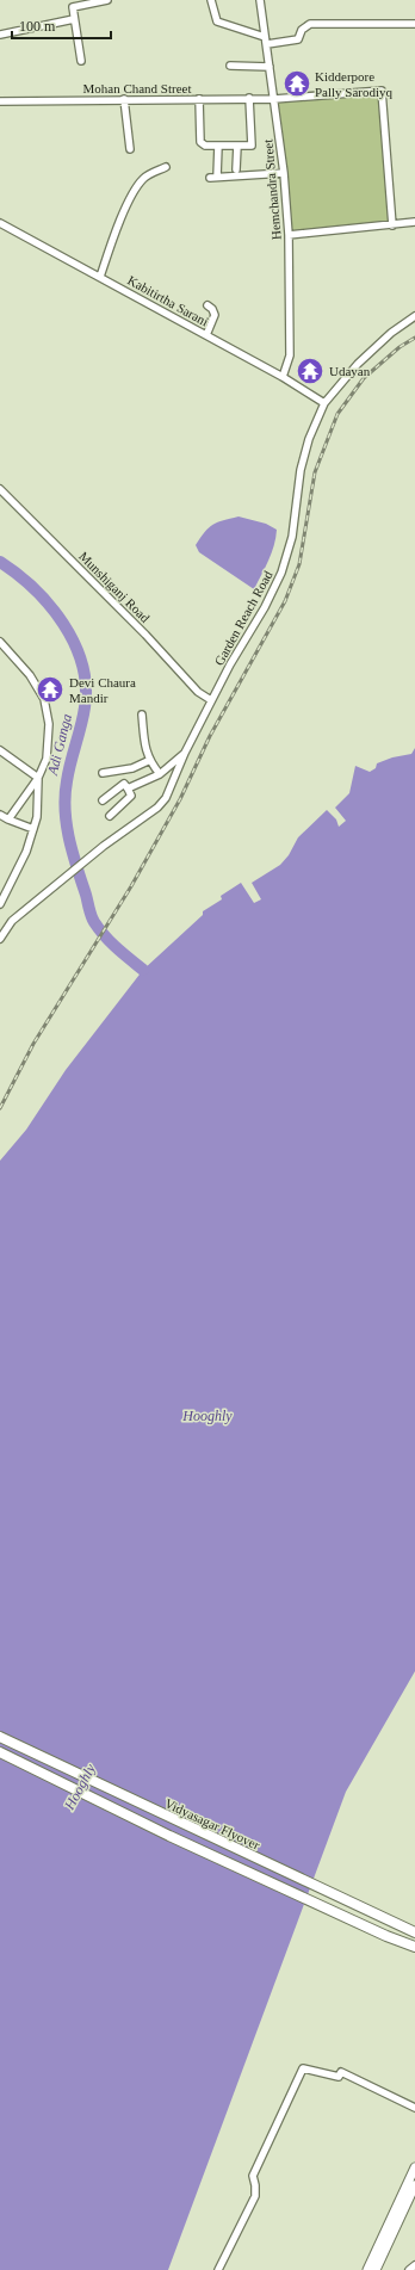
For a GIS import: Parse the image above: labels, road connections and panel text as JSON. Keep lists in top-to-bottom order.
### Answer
{
  "streets": {
    "highway": ["Vidyasagar Flyover"],
    "street": [
      "Mohan Chand Street",
      "Hemchandra Street",
      "Kabitirtha Sarani",
      "Munshiganj Road",
      "Garden Reach Road"
    ]
  },
  "crossings": [
    ["Mohan Chand Street", "Hemchandra Street"],
    ["Hemchandra Street", "Kabitirtha Sarani"],
    ["Kabitirtha Sarani", "Garden Reach Road"],
    ["Munshiganj Road", "Garden Reach Road"]
  ],
  "water": ["Adi Ganga", "Hooghly"],
  "places": {
    "temple": ["Kidderpore Pally Sarodiyq", "Udayan", "Devi Chaura Mandir"]
  },
  "scale_bar": "100 m"
}
